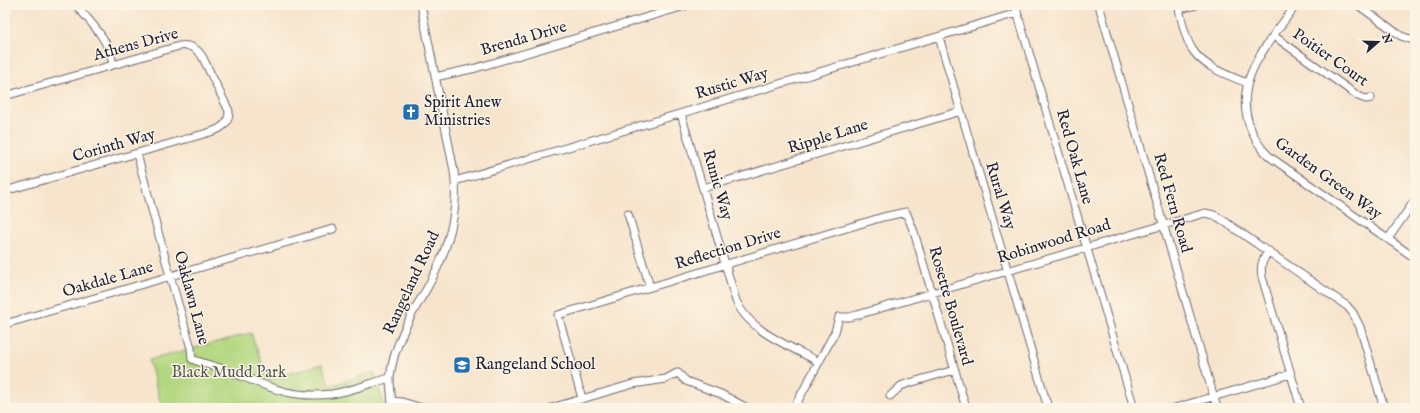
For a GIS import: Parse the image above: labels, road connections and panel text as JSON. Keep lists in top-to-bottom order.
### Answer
{
  "streets": {
    "street": [
      "Brenda Drive",
      "Athens Drive",
      "Poitier Court",
      "Rustic Way",
      "Ripple Lane",
      "Corinth Way",
      "Red Oak Lane",
      "Garden Green Way",
      "Runic Way",
      "Rural Way",
      "Red Fern Road",
      "Robinwood Road",
      "Reflection Drive",
      "Oakdale Lane",
      "Rangeland Road",
      "Oaklawn Lane",
      "Rosette Boulevard"
    ]
  },
  "crossings": [
    ["Brenda Drive", "Rangeland Road"],
    ["Athens Drive", "Corinth Way"],
    ["Poitier Court", "Garden Green Way"],
    ["Rustic Way", "Red Oak Lane"],
    ["Rustic Way", "Runic Way"],
    ["Rustic Way", "Rural Way"],
    ["Rustic Way", "Rangeland Road"],
    ["Ripple Lane", "Runic Way"],
    ["Ripple Lane", "Rural Way"],
    ["Corinth Way", "Oaklawn Lane"],
    ["Red Oak Lane", "Robinwood Road"],
    ["Runic Way", "Robinwood Road"],
    ["Runic Way", "Reflection Drive"],
    ["Rural Way", "Robinwood Road"],
    ["Red Fern Road", "Robinwood Road"],
    ["Robinwood Road", "Rosette Boulevard"],
    ["Reflection Drive", "Rosette Boulevard"],
    ["Oakdale Lane", "Oaklawn Lane"],
    ["Rangeland Road", "Oaklawn Lane"]
  ],
  "parks": ["Black Mudd Park"],
  "places": {
    "church": ["Spirit Anew Ministries"],
    "school or university": ["Rangeland School"]
  },
  "north": "right"
}
